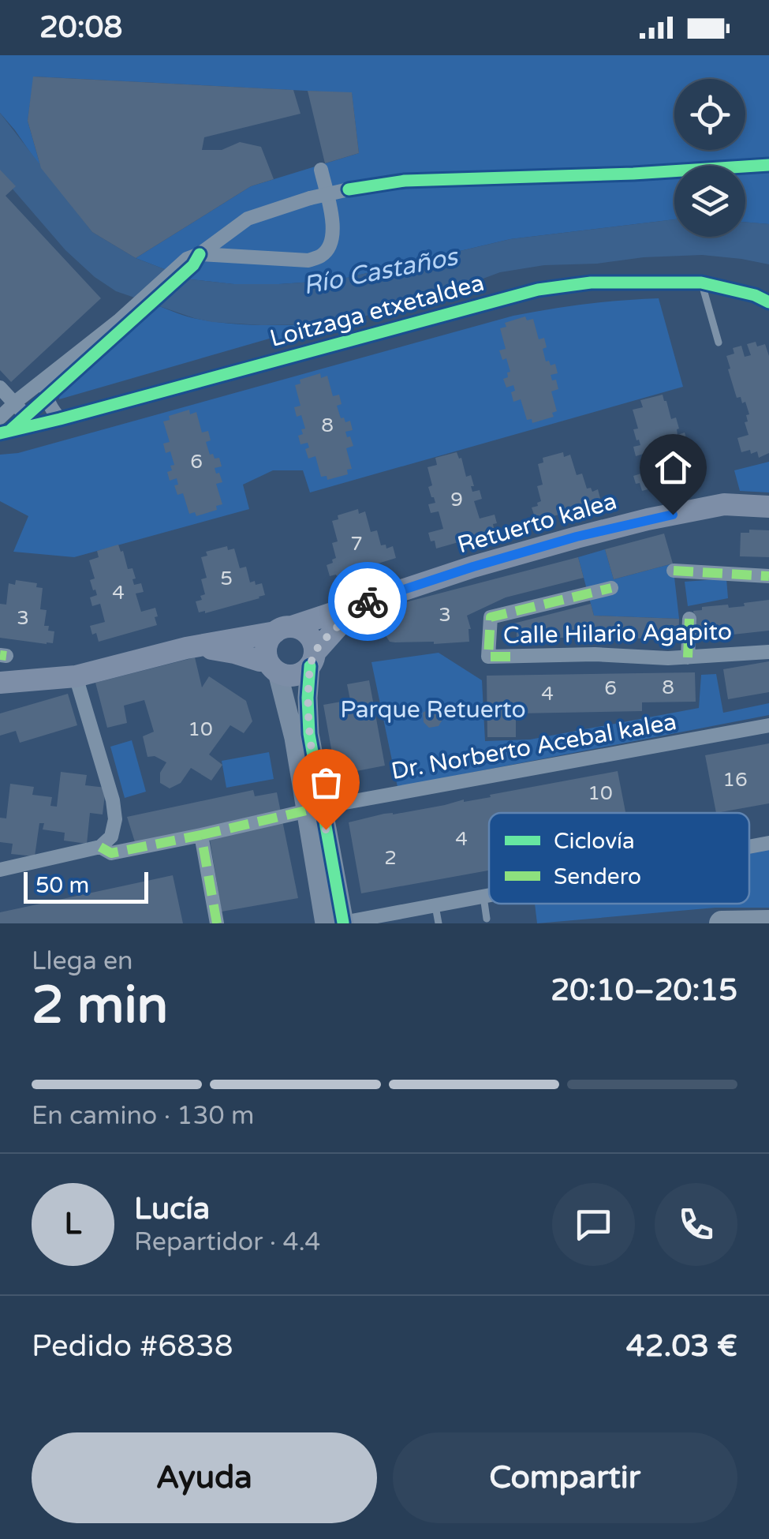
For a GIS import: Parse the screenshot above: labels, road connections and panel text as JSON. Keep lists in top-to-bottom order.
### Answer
{
  "streets": {
    "main road": ["Retuerto kalea"],
    "street": ["Loitzaga etxetaldea", "Calle Hilario Agapito", "Dr. Norberto Acebal kalea"]
  },
  "water": ["Río Castaños"],
  "parks": ["Parque Retuerto"],
  "house_numbers": [
    "8",
    "6",
    "9",
    "7",
    "5",
    "4",
    "3",
    "3",
    "8",
    "6",
    "4",
    "10",
    "16",
    "10",
    "4",
    "2"
  ],
  "legend": ["Ciclovía", "Sendero"],
  "scale_bar": "50 m",
  "page": {
    "status": "20:08",
    "scale": "50 m",
    "heading": ["2 min", "Llega en", "20:10–20:15"],
    "panel": [
      "Lucía",
      "Repartidor · 4.4",
      "Pedido #6838",
      "42.03 €"
    ],
    "bar": "En camino · 130 m",
    "round": "L",
    "buttons": ["Ayuda", "Compartir"]
  }
}
